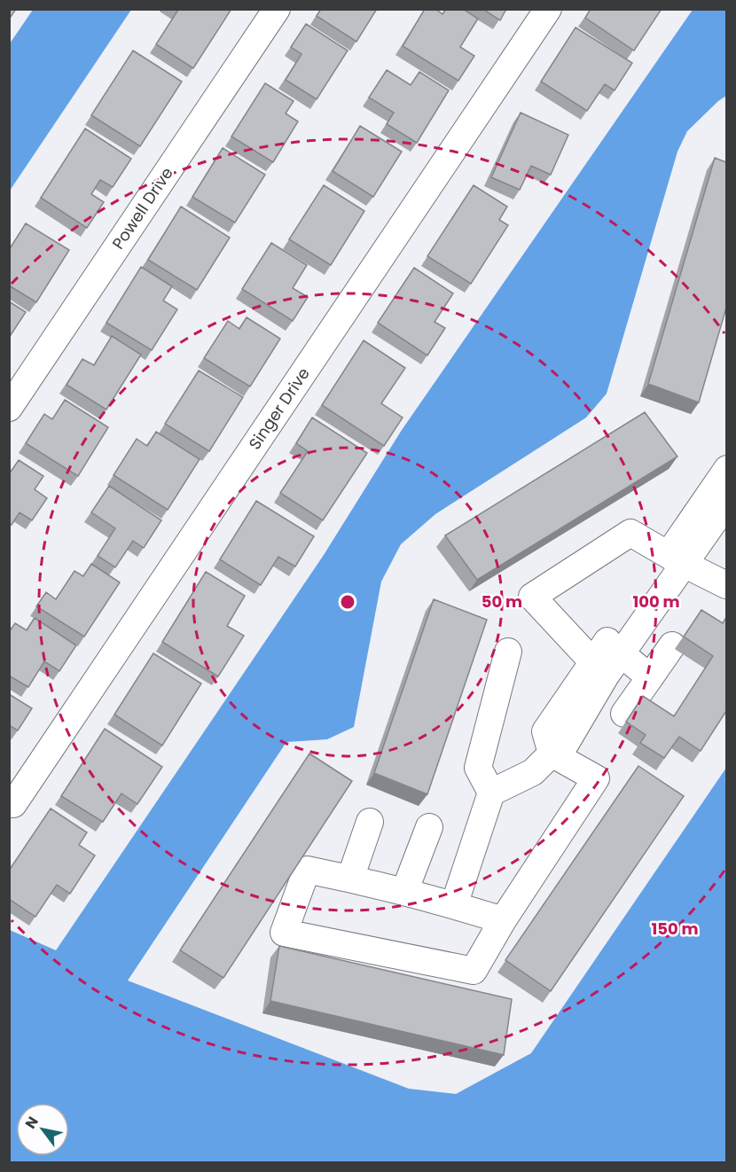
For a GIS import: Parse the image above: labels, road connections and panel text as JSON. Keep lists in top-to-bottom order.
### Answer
{
  "streets": {
    "street": ["Powell Drive", "Singer Drive"]
  },
  "north": "top left",
  "rings": ["50 m", "100 m", "150 m"]
}
